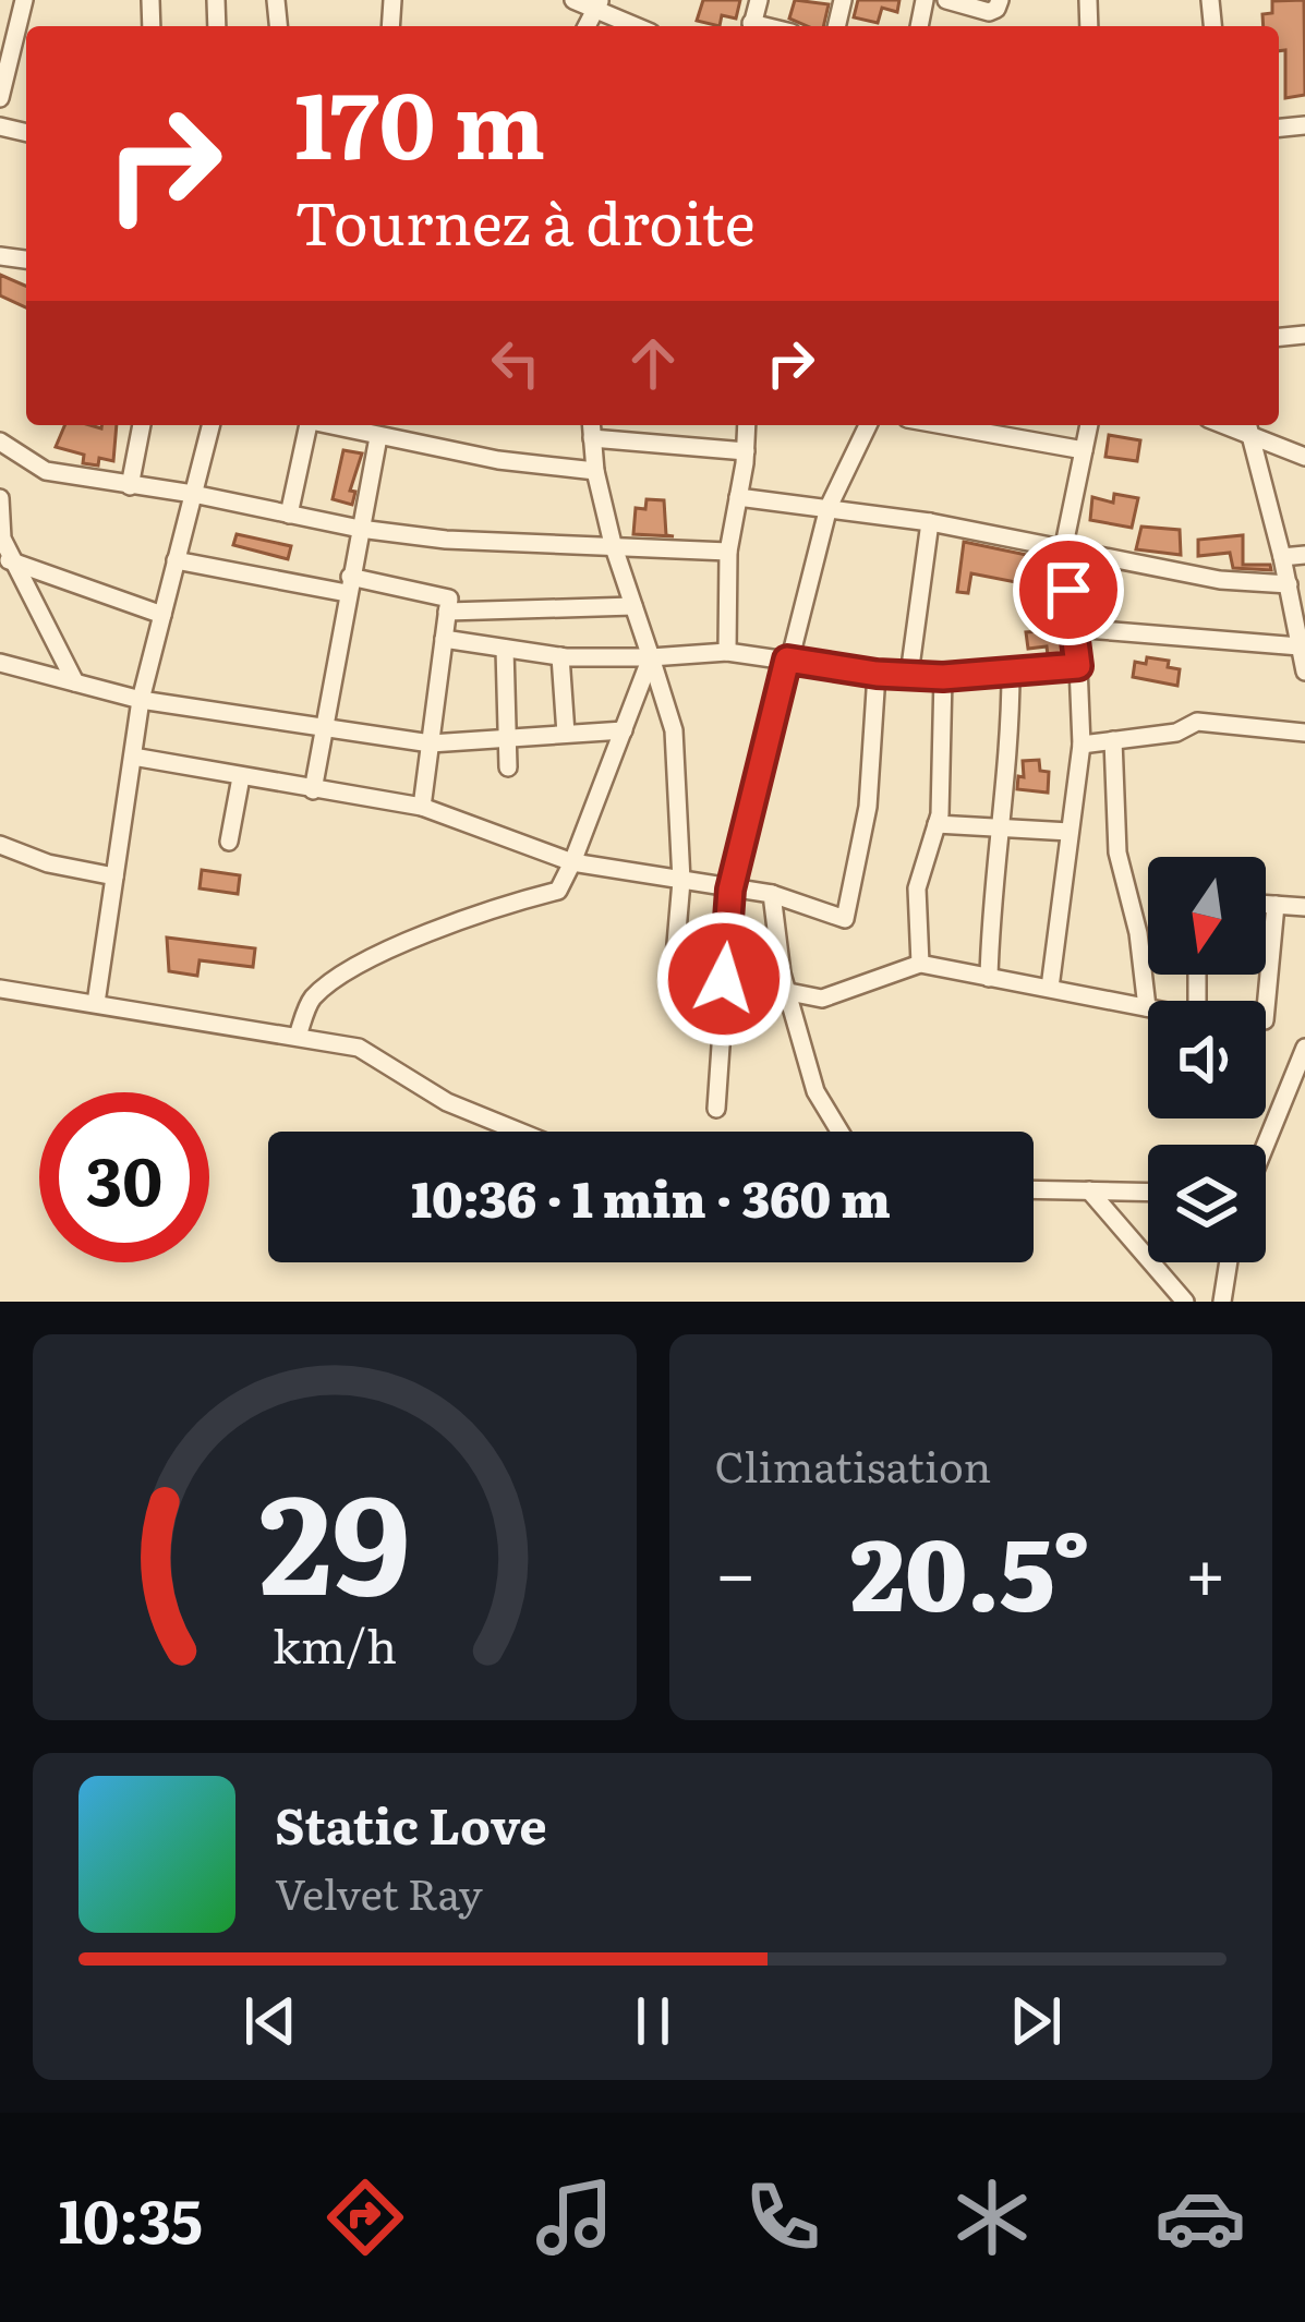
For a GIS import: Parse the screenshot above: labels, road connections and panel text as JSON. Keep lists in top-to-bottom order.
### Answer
{
  "north": "bottom",
  "page": {
    "turn": ["170 m", "Tournez à droite"],
    "limit": "30",
    "trip": "10:36 · 1 min · 360 m",
    "tile": "Climatisation",
    "heat": ["−", "20.5°", "+"],
    "song": ["Static Love", "Velvet Ray"],
    "tabs": "10:35",
    "gauge": ["29", "km/h"]
  }
}
